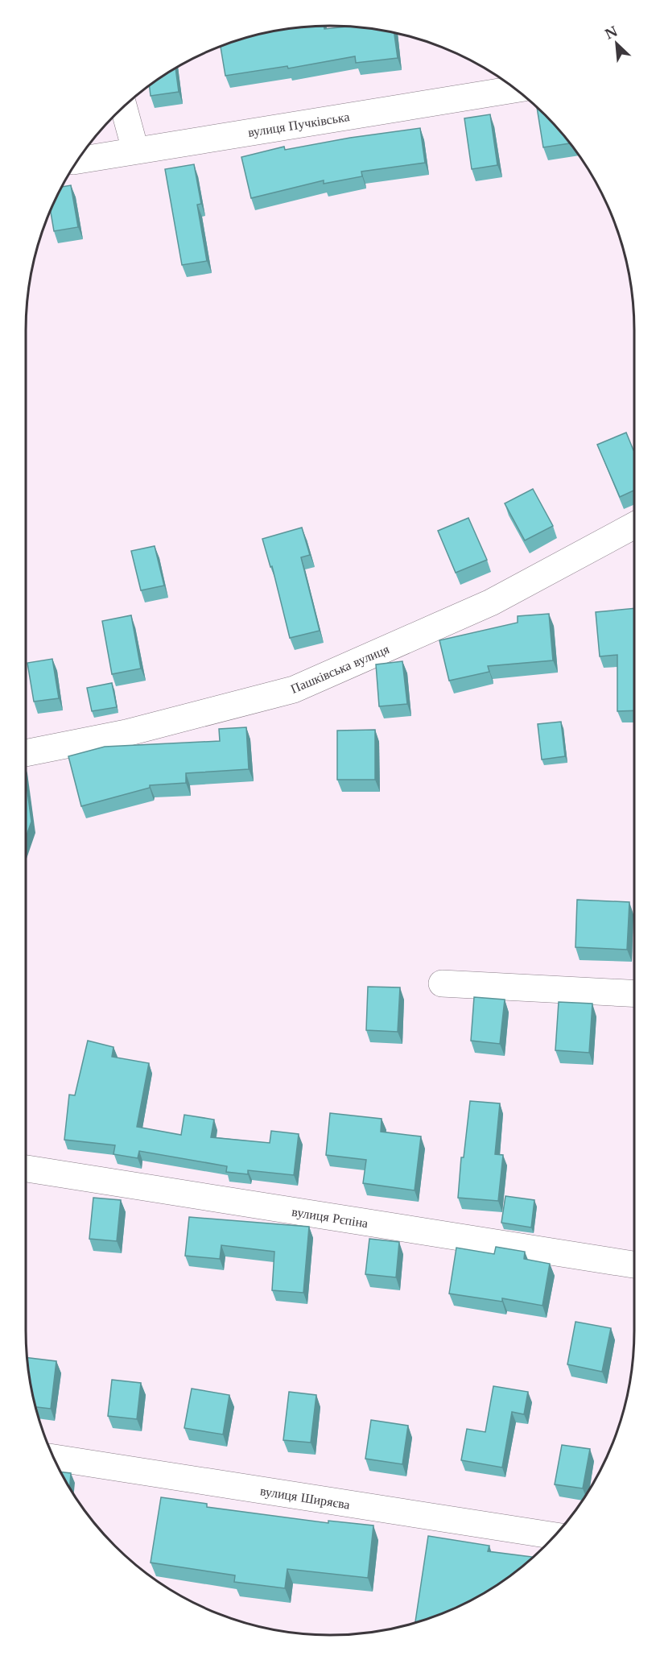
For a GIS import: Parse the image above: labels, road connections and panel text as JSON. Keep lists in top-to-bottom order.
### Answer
{
  "streets": {
    "street": [
      "вулиця Пучківська",
      "Пашківська вулиця",
      "вулиця Рєпіна",
      "вулиця Ширяєва"
    ]
  },
  "north": "top left"
}
